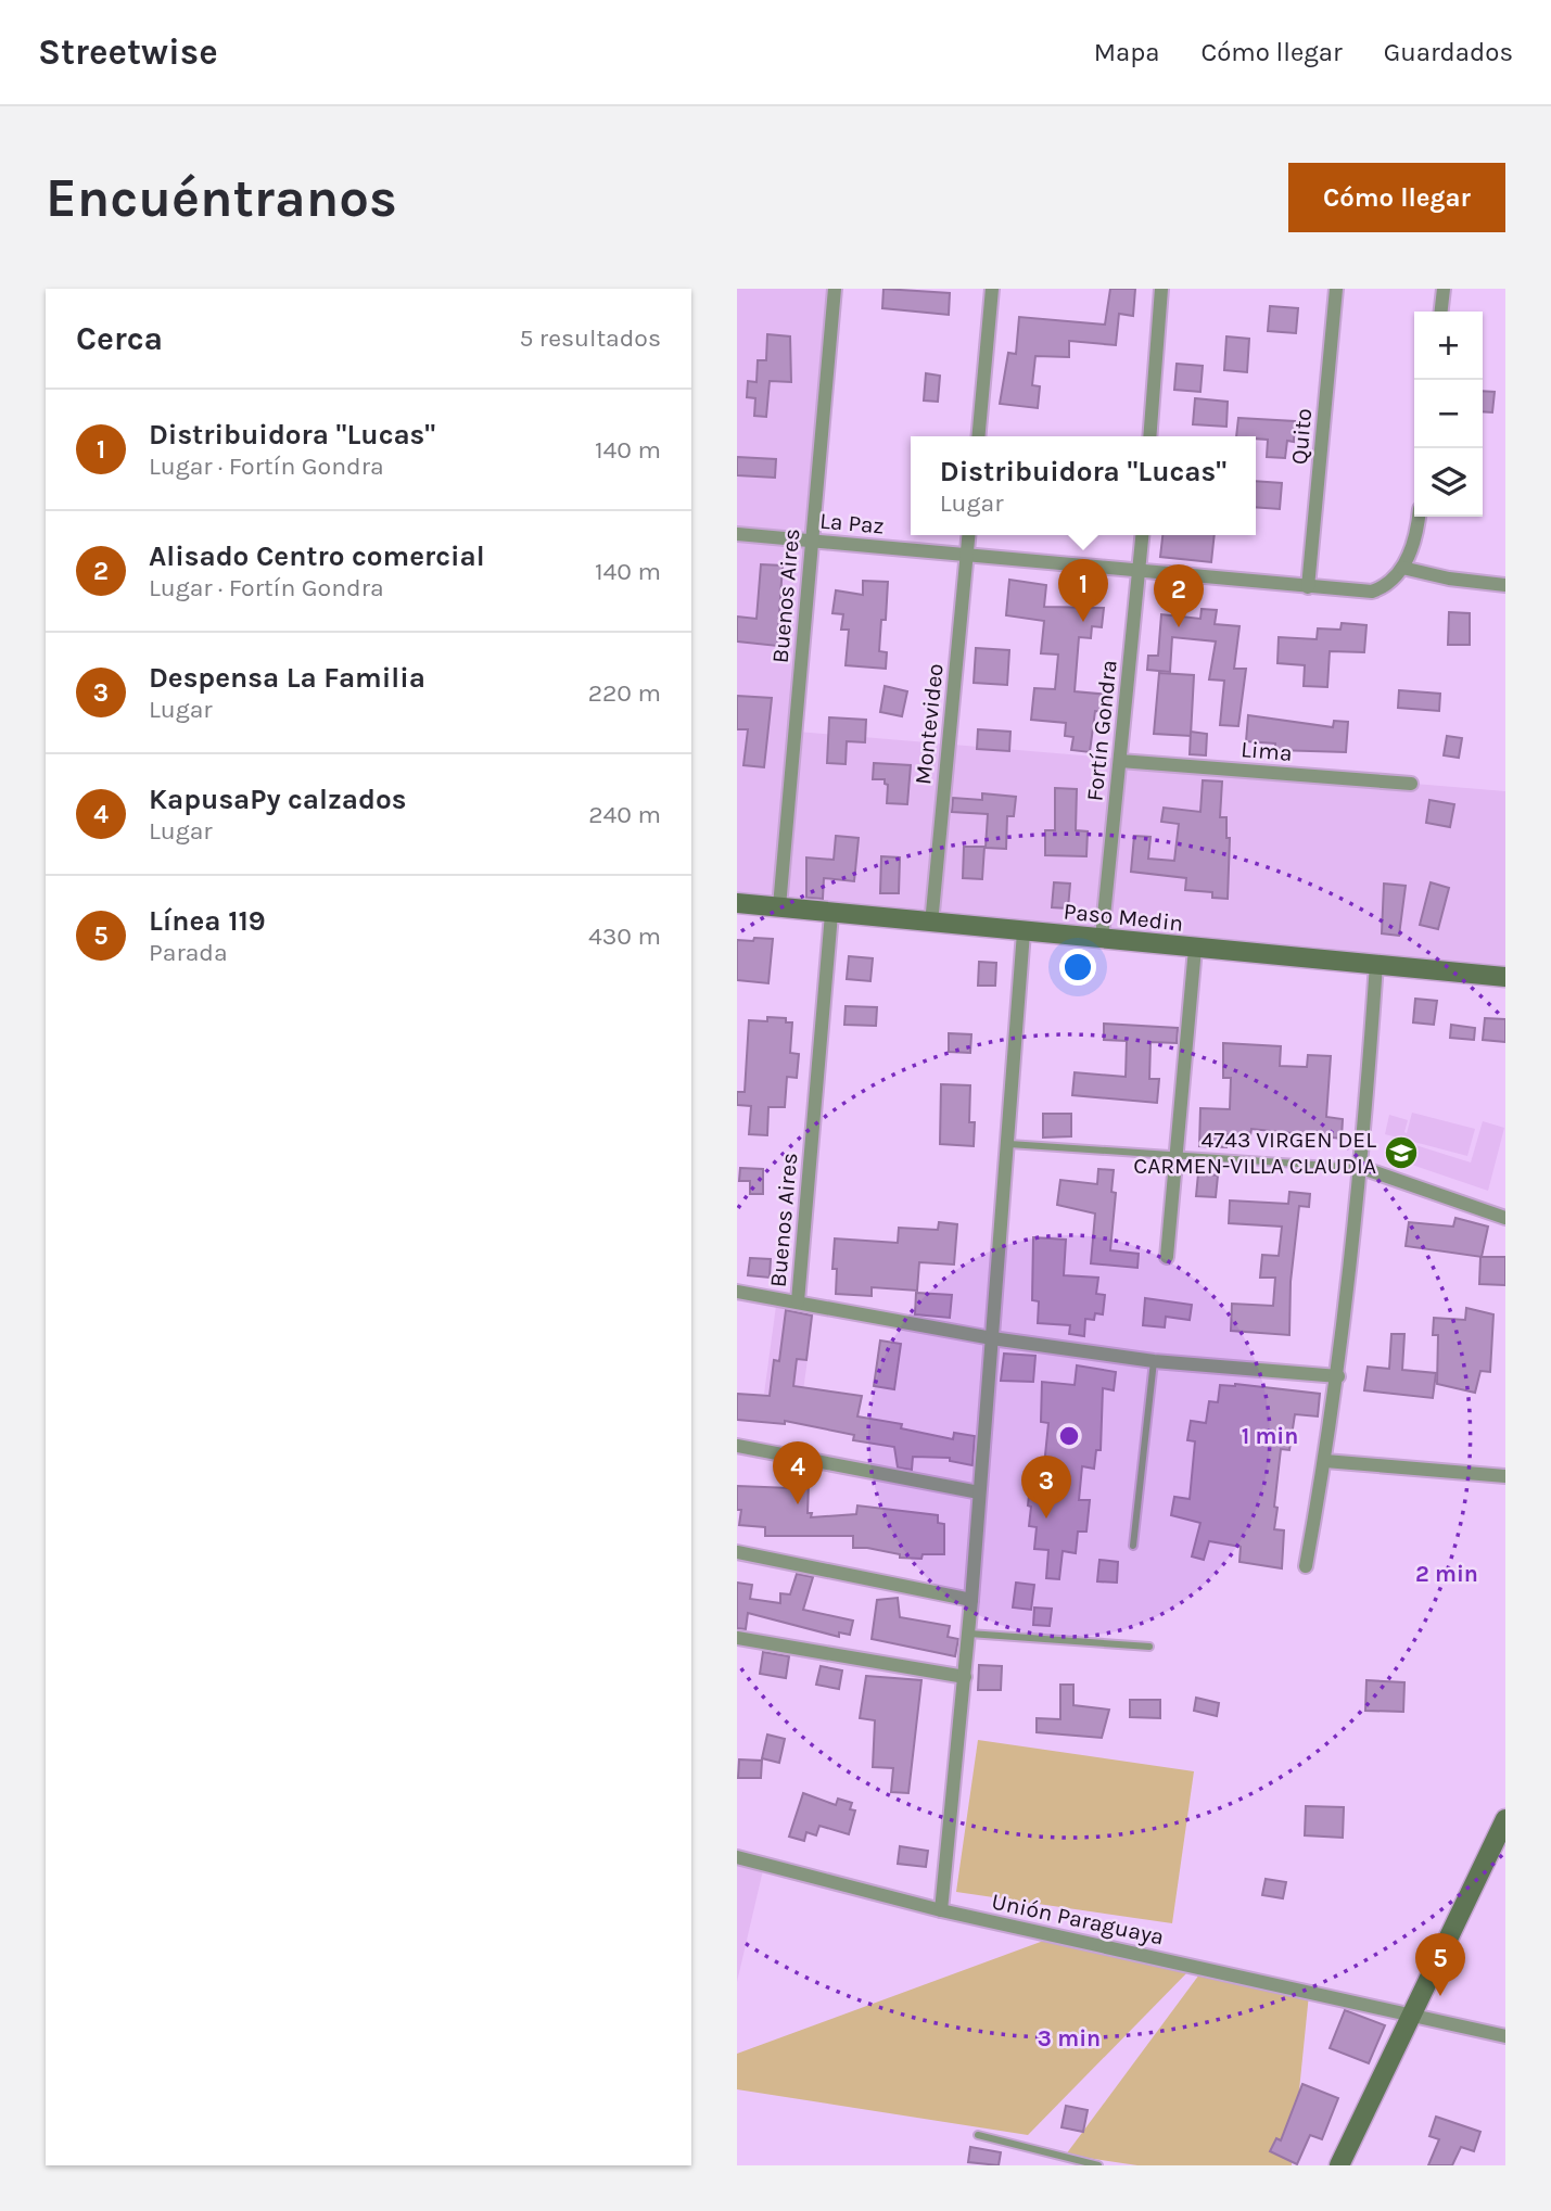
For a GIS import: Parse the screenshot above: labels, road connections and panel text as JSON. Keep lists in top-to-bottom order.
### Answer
{
  "streets": {
    "street": [
      "Quito",
      "La Paz",
      "Buenos Aires",
      "Montevideo",
      "Fortín Gondra",
      "Lima",
      "Paso Medin",
      "Unión Paraguaya"
    ]
  },
  "crossings": [
    ["Quito", "La Paz"],
    ["La Paz", "Buenos Aires"],
    ["La Paz", "Montevideo"],
    ["La Paz", "Fortín Gondra"],
    ["Buenos Aires", "Paso Medin"],
    ["Montevideo", "Paso Medin"],
    ["Fortín Gondra", "Lima"],
    ["Fortín Gondra", "Paso Medin"]
  ],
  "places": {
    "school or university": ["4743 VIRGEN DEL CARMEN-VILLA CLAUDIA"]
  },
  "page": {
    "header": "Streetwise",
    "nav": ["Mapa", "Cómo llegar", "Guardados"],
    "buttons": "Cómo llegar",
    "title": "Encuéntranos",
    "heading": ["Cerca", "5 resultados"],
    "map_buttons": ["+", "−"],
    "list": [
      {
        "mark": "1",
        "name": "Distribuidora \"Lucas\"",
        "note": "Lugar · Fortín Gondra",
        "value": "140 m"
      },
      {
        "mark": "2",
        "name": "Alisado Centro comercial",
        "note": "Lugar · Fortín Gondra",
        "value": "140 m"
      },
      {
        "mark": "3",
        "name": "Despensa La Familia",
        "note": "Lugar",
        "value": "220 m"
      },
      {
        "mark": "4",
        "name": "KapusaPy calzados",
        "note": "Lugar",
        "value": "240 m"
      },
      {
        "mark": "5",
        "name": "Línea 119",
        "note": "Parada",
        "value": "430 m"
      }
    ],
    "popup": ["Distribuidora \"Lucas\"", "Lugar"],
    "pins": [
      "1",
      "2",
      "4",
      "3",
      "5"
    ]
  },
  "rings": ["1 min", "2 min", "3 min"]
}
